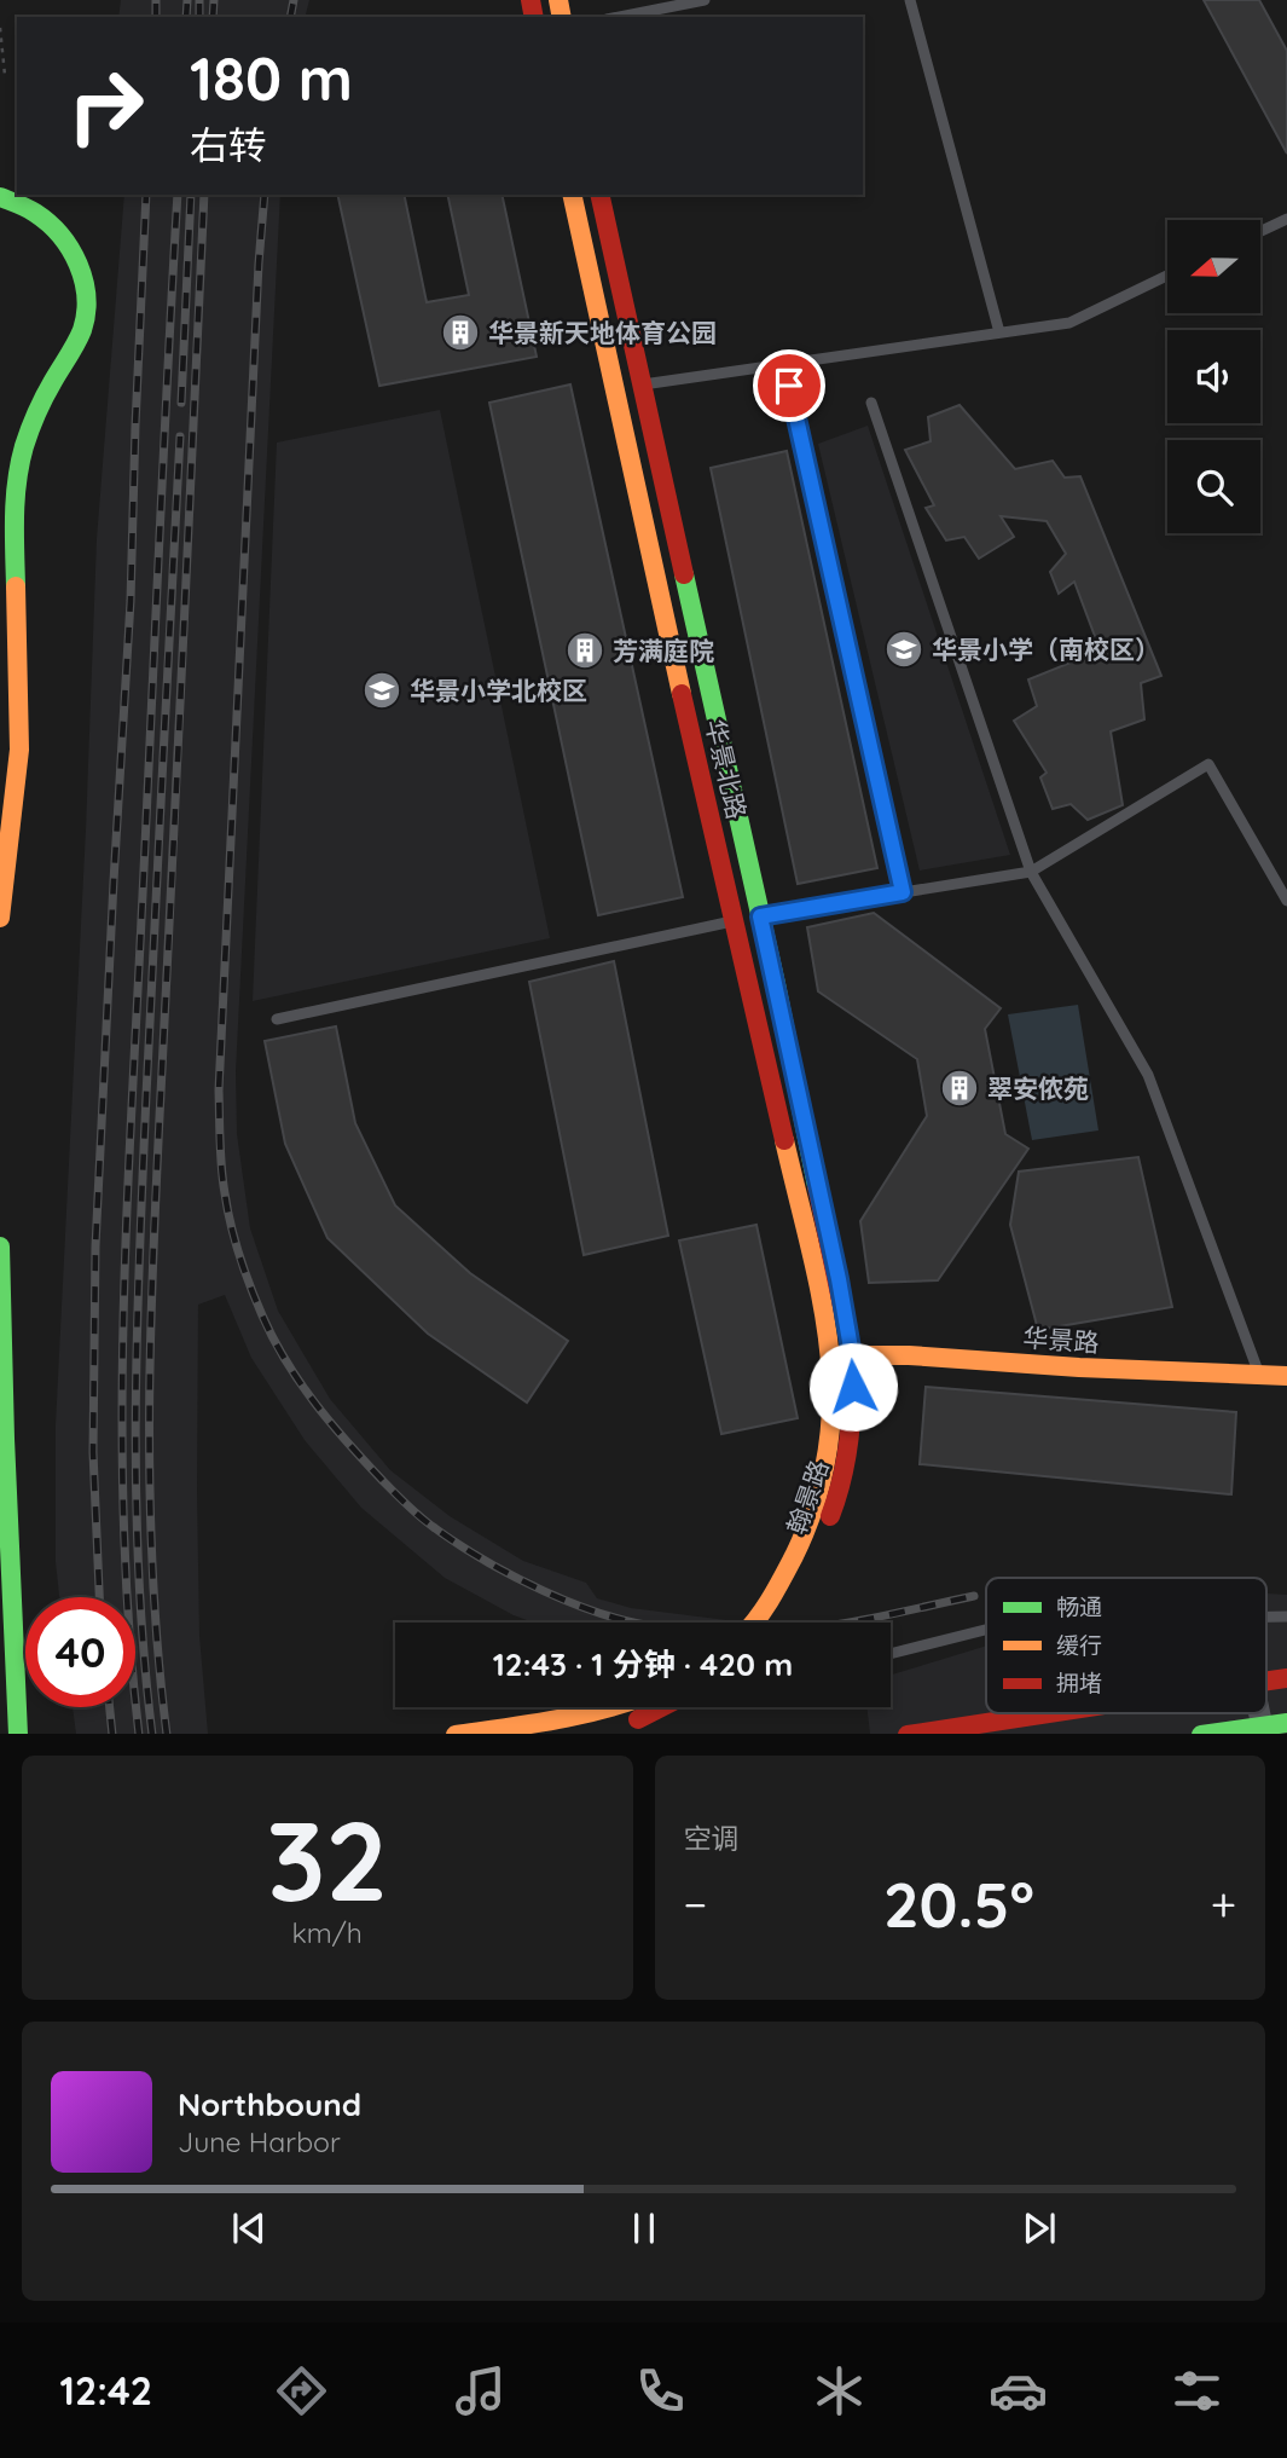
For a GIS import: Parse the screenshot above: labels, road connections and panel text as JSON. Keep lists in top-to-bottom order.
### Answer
{
  "streets": {
    "main road": ["华景北路", "华景路", "翰景路"]
  },
  "crossings": [
    ["华景北路", "华景路"],
    ["华景北路", "翰景路"],
    ["华景路", "翰景路"]
  ],
  "places": {
    "building": ["华景新天地体育公园", "芳满庭院", "翠安侬苑"],
    "school or university": ["华景小学（南校区）", "华景小学北校区"]
  },
  "legend": ["畅通", "缓行", "拥堵"],
  "north": "left",
  "page": {
    "turn": ["180 m", "右转"],
    "limit": "40",
    "trip": "12:43 · 1 分钟 · 420 m",
    "tile": [
      ["32", "km/h"],
      "空调"
    ],
    "heat": ["−", "20.5°", "+"],
    "song": ["Northbound", "June Harbor"],
    "tabs": "12:42"
  }
}
